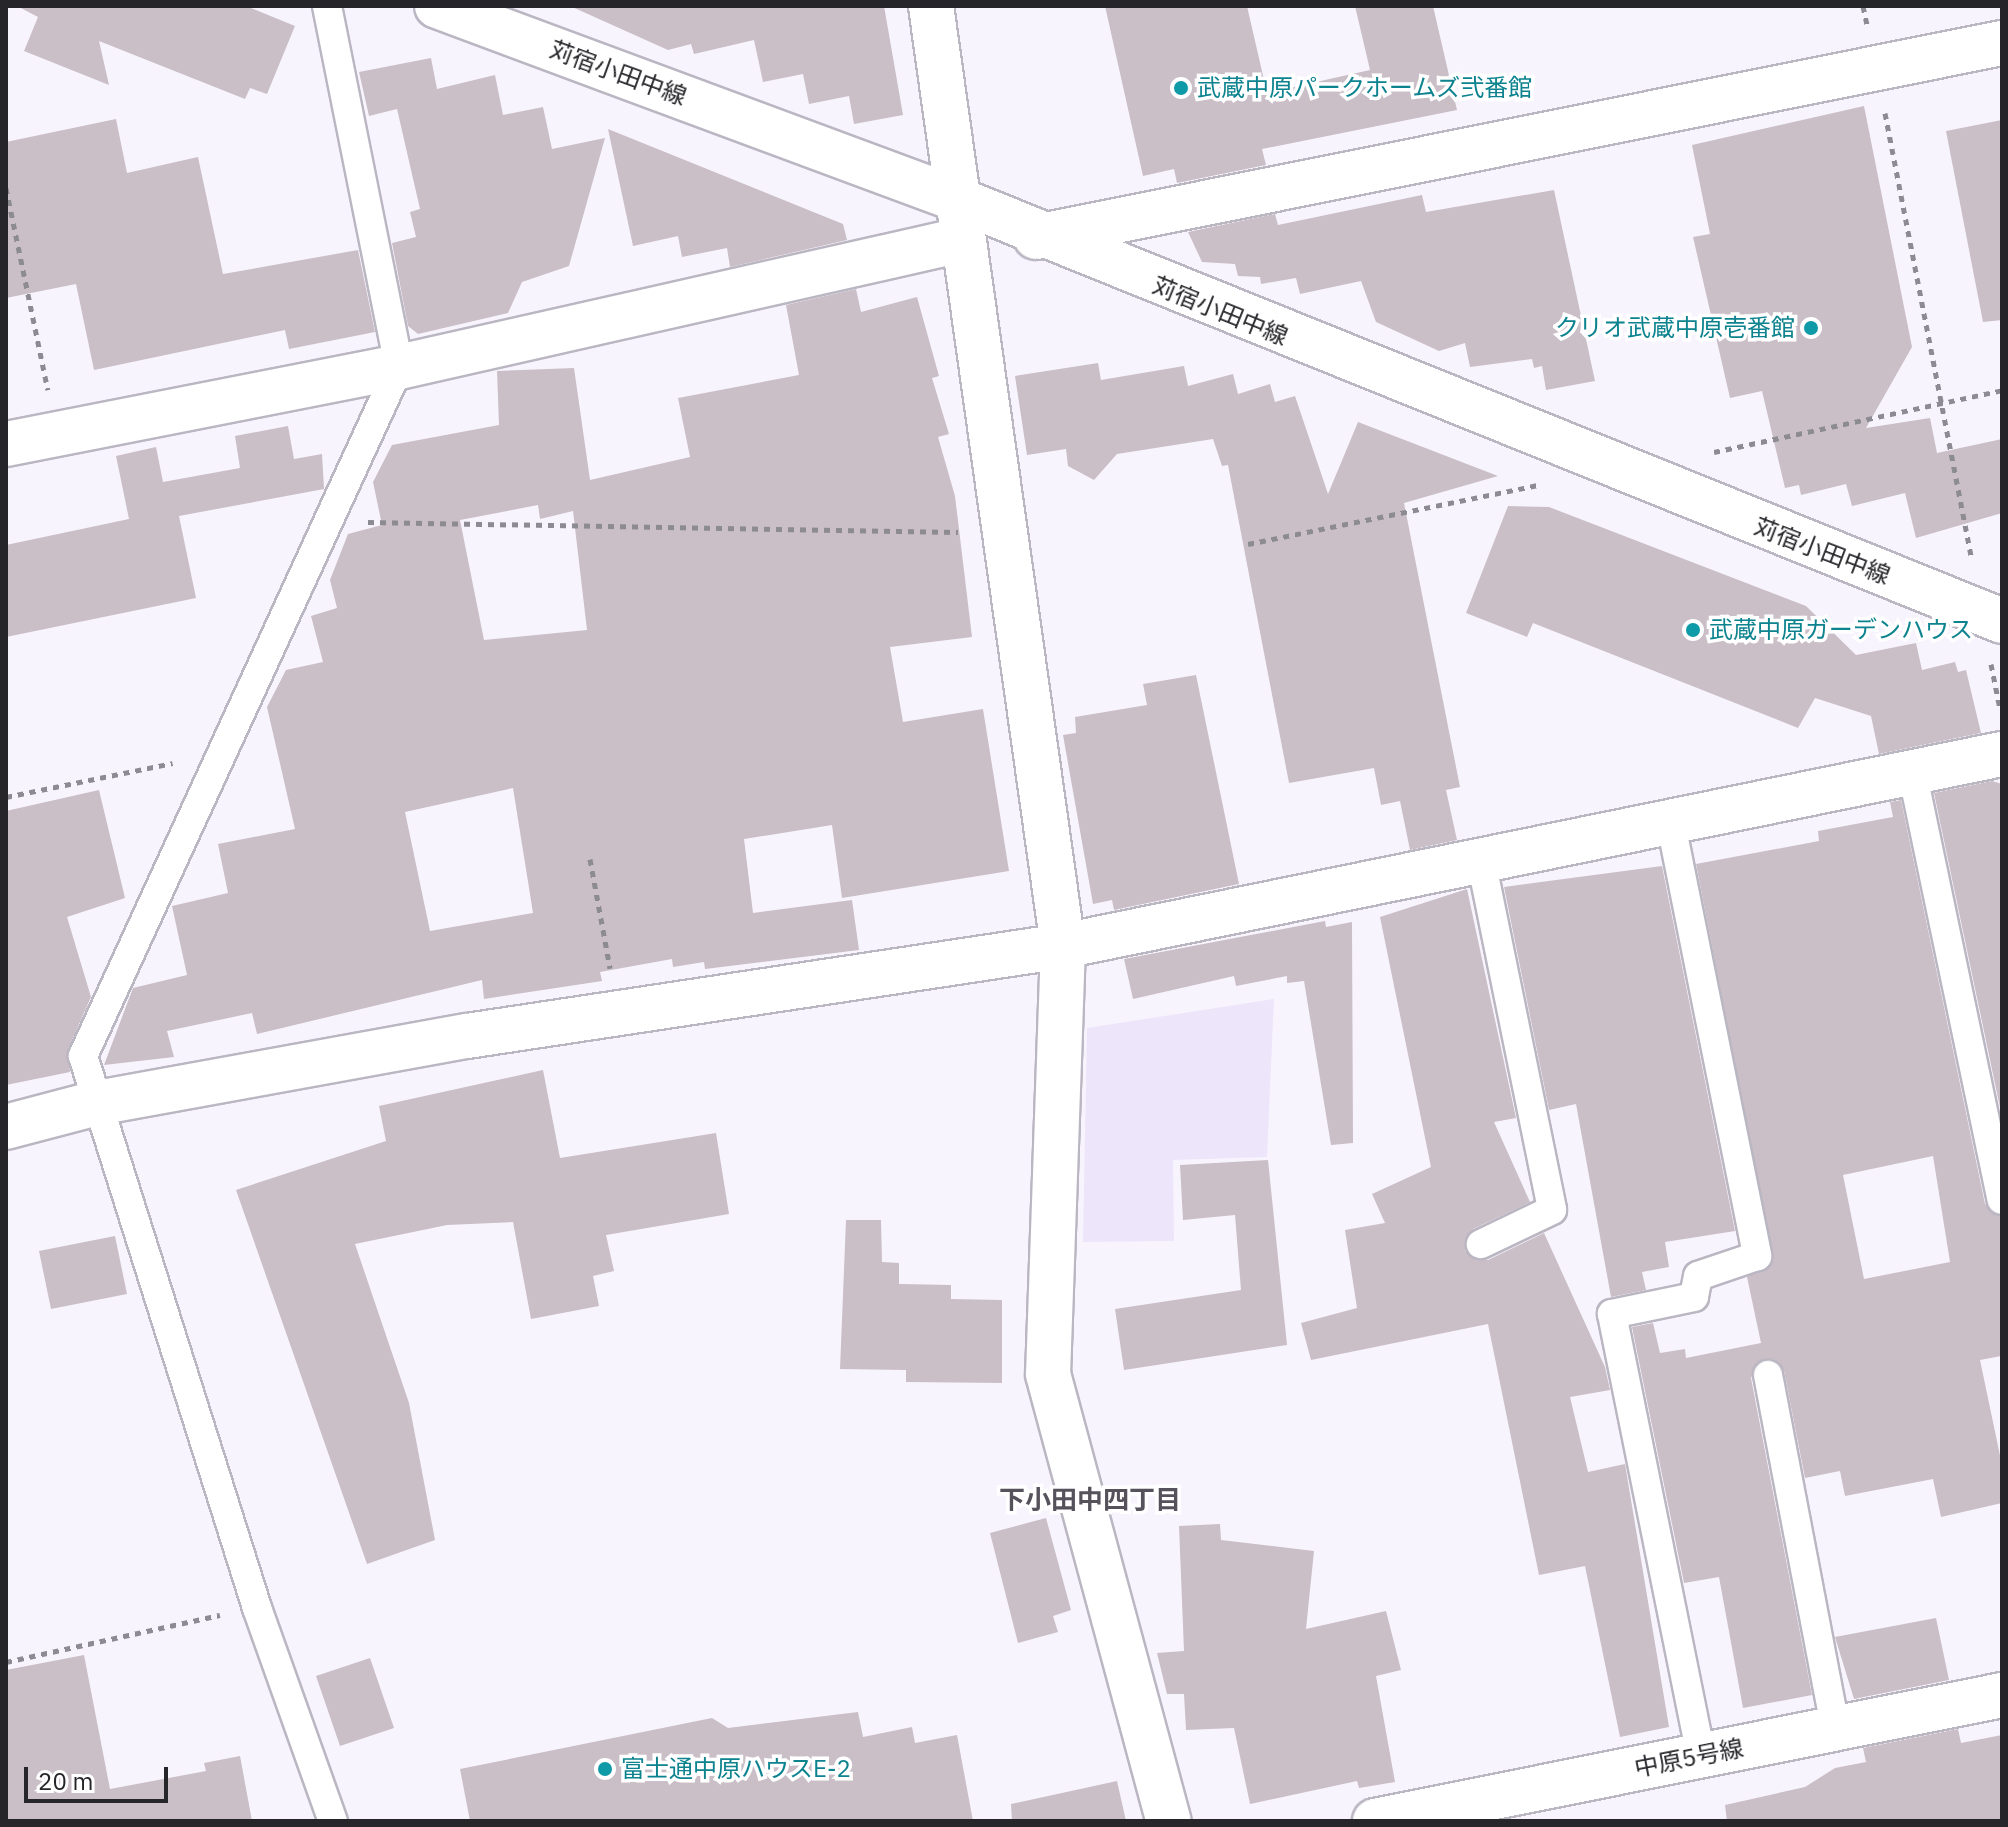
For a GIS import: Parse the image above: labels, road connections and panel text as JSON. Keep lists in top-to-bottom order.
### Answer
{
  "streets": {
    "street": ["苅宿小田中線", "中原5号線"]
  },
  "districts": ["下小田中四丁目"],
  "places": [
    "武蔵中原パークホームズ弐番館",
    "クリオ武蔵中原壱番館",
    "武蔵中原ガーデンハウス",
    "富士通中原ハウスE-2"
  ],
  "scale_bar": "20 m"
}
